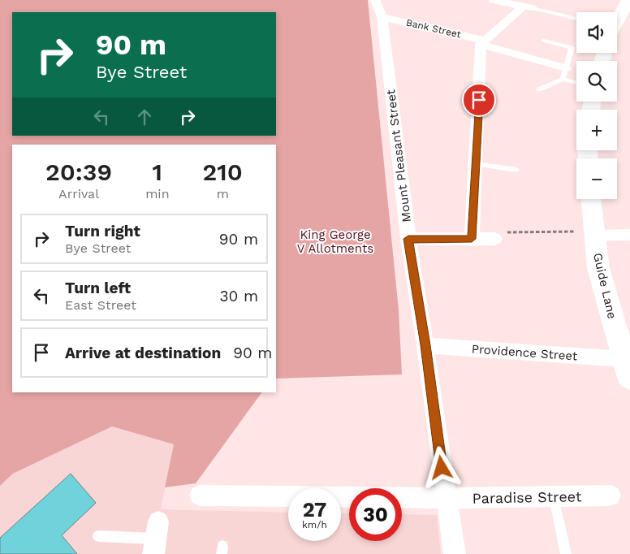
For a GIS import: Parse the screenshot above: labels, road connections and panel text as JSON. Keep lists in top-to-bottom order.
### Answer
{
  "streets": {
    "highway": ["Guide Lane"],
    "street": [
      "Bank Street",
      "Mount Pleasant Street",
      "Providence Street",
      "Paradise Street"
    ]
  },
  "crossings": [
    ["Bank Street", "Mount Pleasant Street"],
    ["Mount Pleasant Street", "Providence Street"],
    ["Mount Pleasant Street", "Paradise Street"],
    ["Guide Lane", "Providence Street"]
  ],
  "parks": ["King George V Allotments"],
  "page": {
    "map_buttons": ["+", "−"],
    "turn": ["90 m", "Bye Street"],
    "eta": [
      "20:39",
      "Arrival",
      "1",
      "min",
      "210",
      "m"
    ],
    "list": [
      {
        "name": "Turn right",
        "note": "Bye Street",
        "value": "90 m"
      },
      {
        "name": "Turn left",
        "note": "East Street",
        "value": "30 m"
      },
      {
        "name": "Arrive at destination",
        "value": "90 m"
      }
    ],
    "speed": "27 km/h",
    "limit": "30"
  }
}
